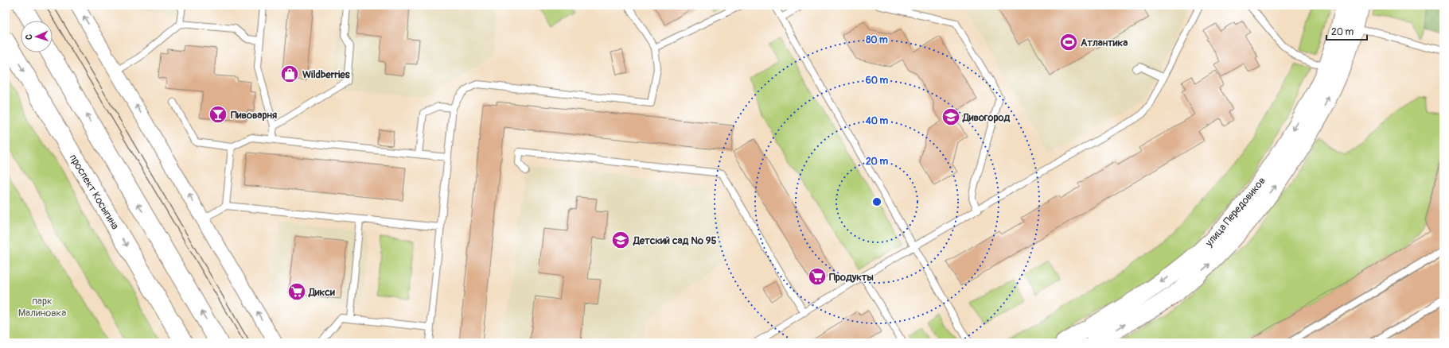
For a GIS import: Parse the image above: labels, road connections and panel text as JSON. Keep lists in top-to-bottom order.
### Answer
{
  "streets": {
    "main road": ["проспект Косыгина"],
    "street": ["улица Передовиков"]
  },
  "parks": ["парк Малиновка"],
  "places": {
    "sports": ["Атлантика"],
    "shop": ["Wildberries"],
    "bar": ["Пивоварня"],
    "school or university": ["Дивогород", "Детский сад № 95"],
    "supermarket": ["Продукты", "Дикси"]
  },
  "scale_bar": "20 m",
  "north": "left",
  "rings": [
    "80 m",
    "60 m",
    "40 m",
    "20 m"
  ]
}
